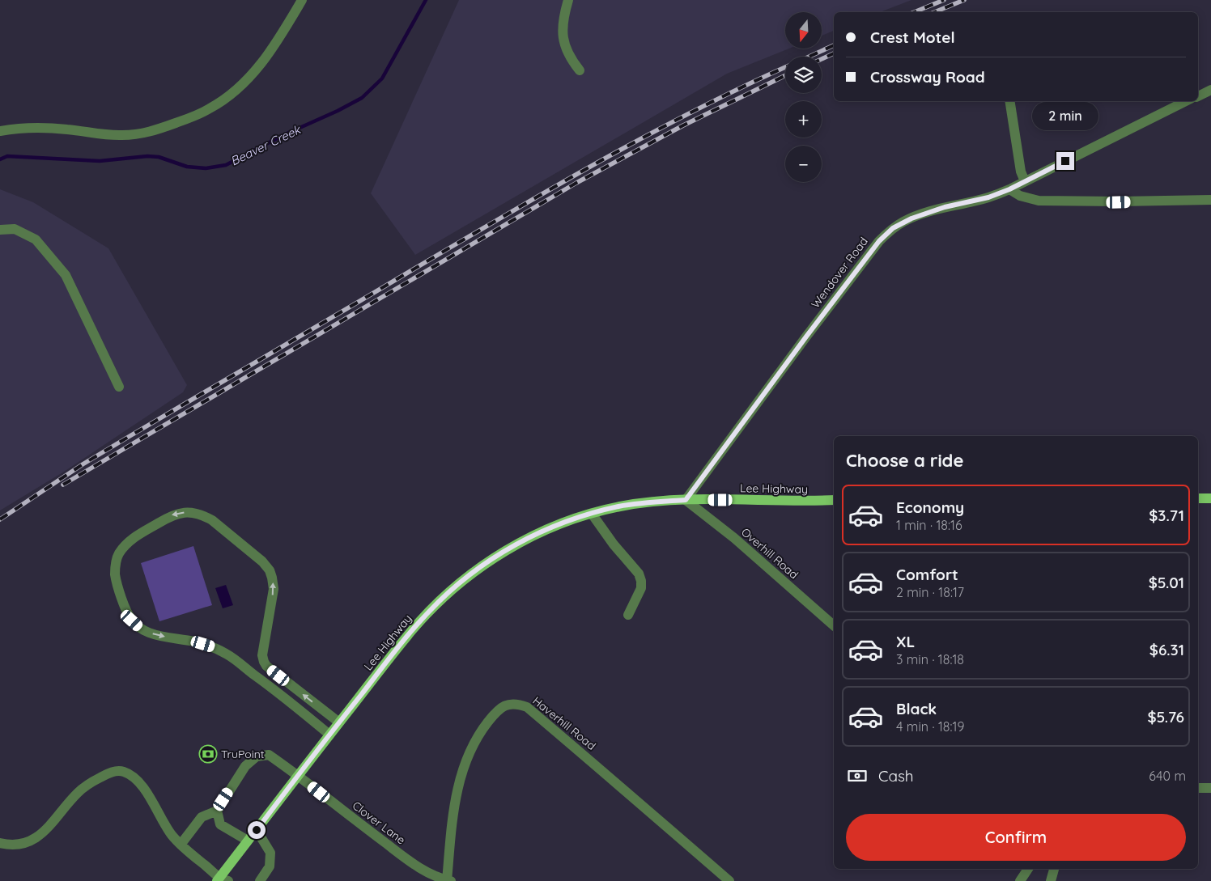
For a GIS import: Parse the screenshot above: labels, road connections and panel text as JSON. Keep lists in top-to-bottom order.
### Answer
{
  "streets": {
    "main road": ["Lee Highway"],
    "street": [
      "Wendover Road",
      "Overhill Road",
      "Haverhill Road",
      "Clover Lane"
    ]
  },
  "crossings": [
    ["Wendover Road", "Lee Highway"],
    ["Wendover Road", "Overhill Road"],
    ["Lee Highway", "Overhill Road"],
    ["Lee Highway", "Clover Lane"],
    ["Haverhill Road", "Clover Lane"]
  ],
  "water": ["Beaver Creek"],
  "places": {
    "bank": ["TruPoint"]
  },
  "north": "bottom",
  "page": {
    "map_buttons": ["+", "−"],
    "banner": ["Crest Motel", "Crossway Road"],
    "bubble": "2 min",
    "heading": "Choose a ride",
    "list": [
      {
        "name": "Economy",
        "note": "1 min · 18:16",
        "value": "$3.71"
      },
      {
        "name": "Comfort",
        "note": "2 min · 18:17",
        "value": "$5.01"
      },
      {
        "name": "XL",
        "note": "3 min · 18:18",
        "value": "$6.31"
      },
      {
        "name": "Black",
        "note": "4 min · 18:19",
        "value": "$5.76"
      }
    ],
    "pay": ["Cash", "640 m"],
    "buttons": "Confirm"
  }
}
